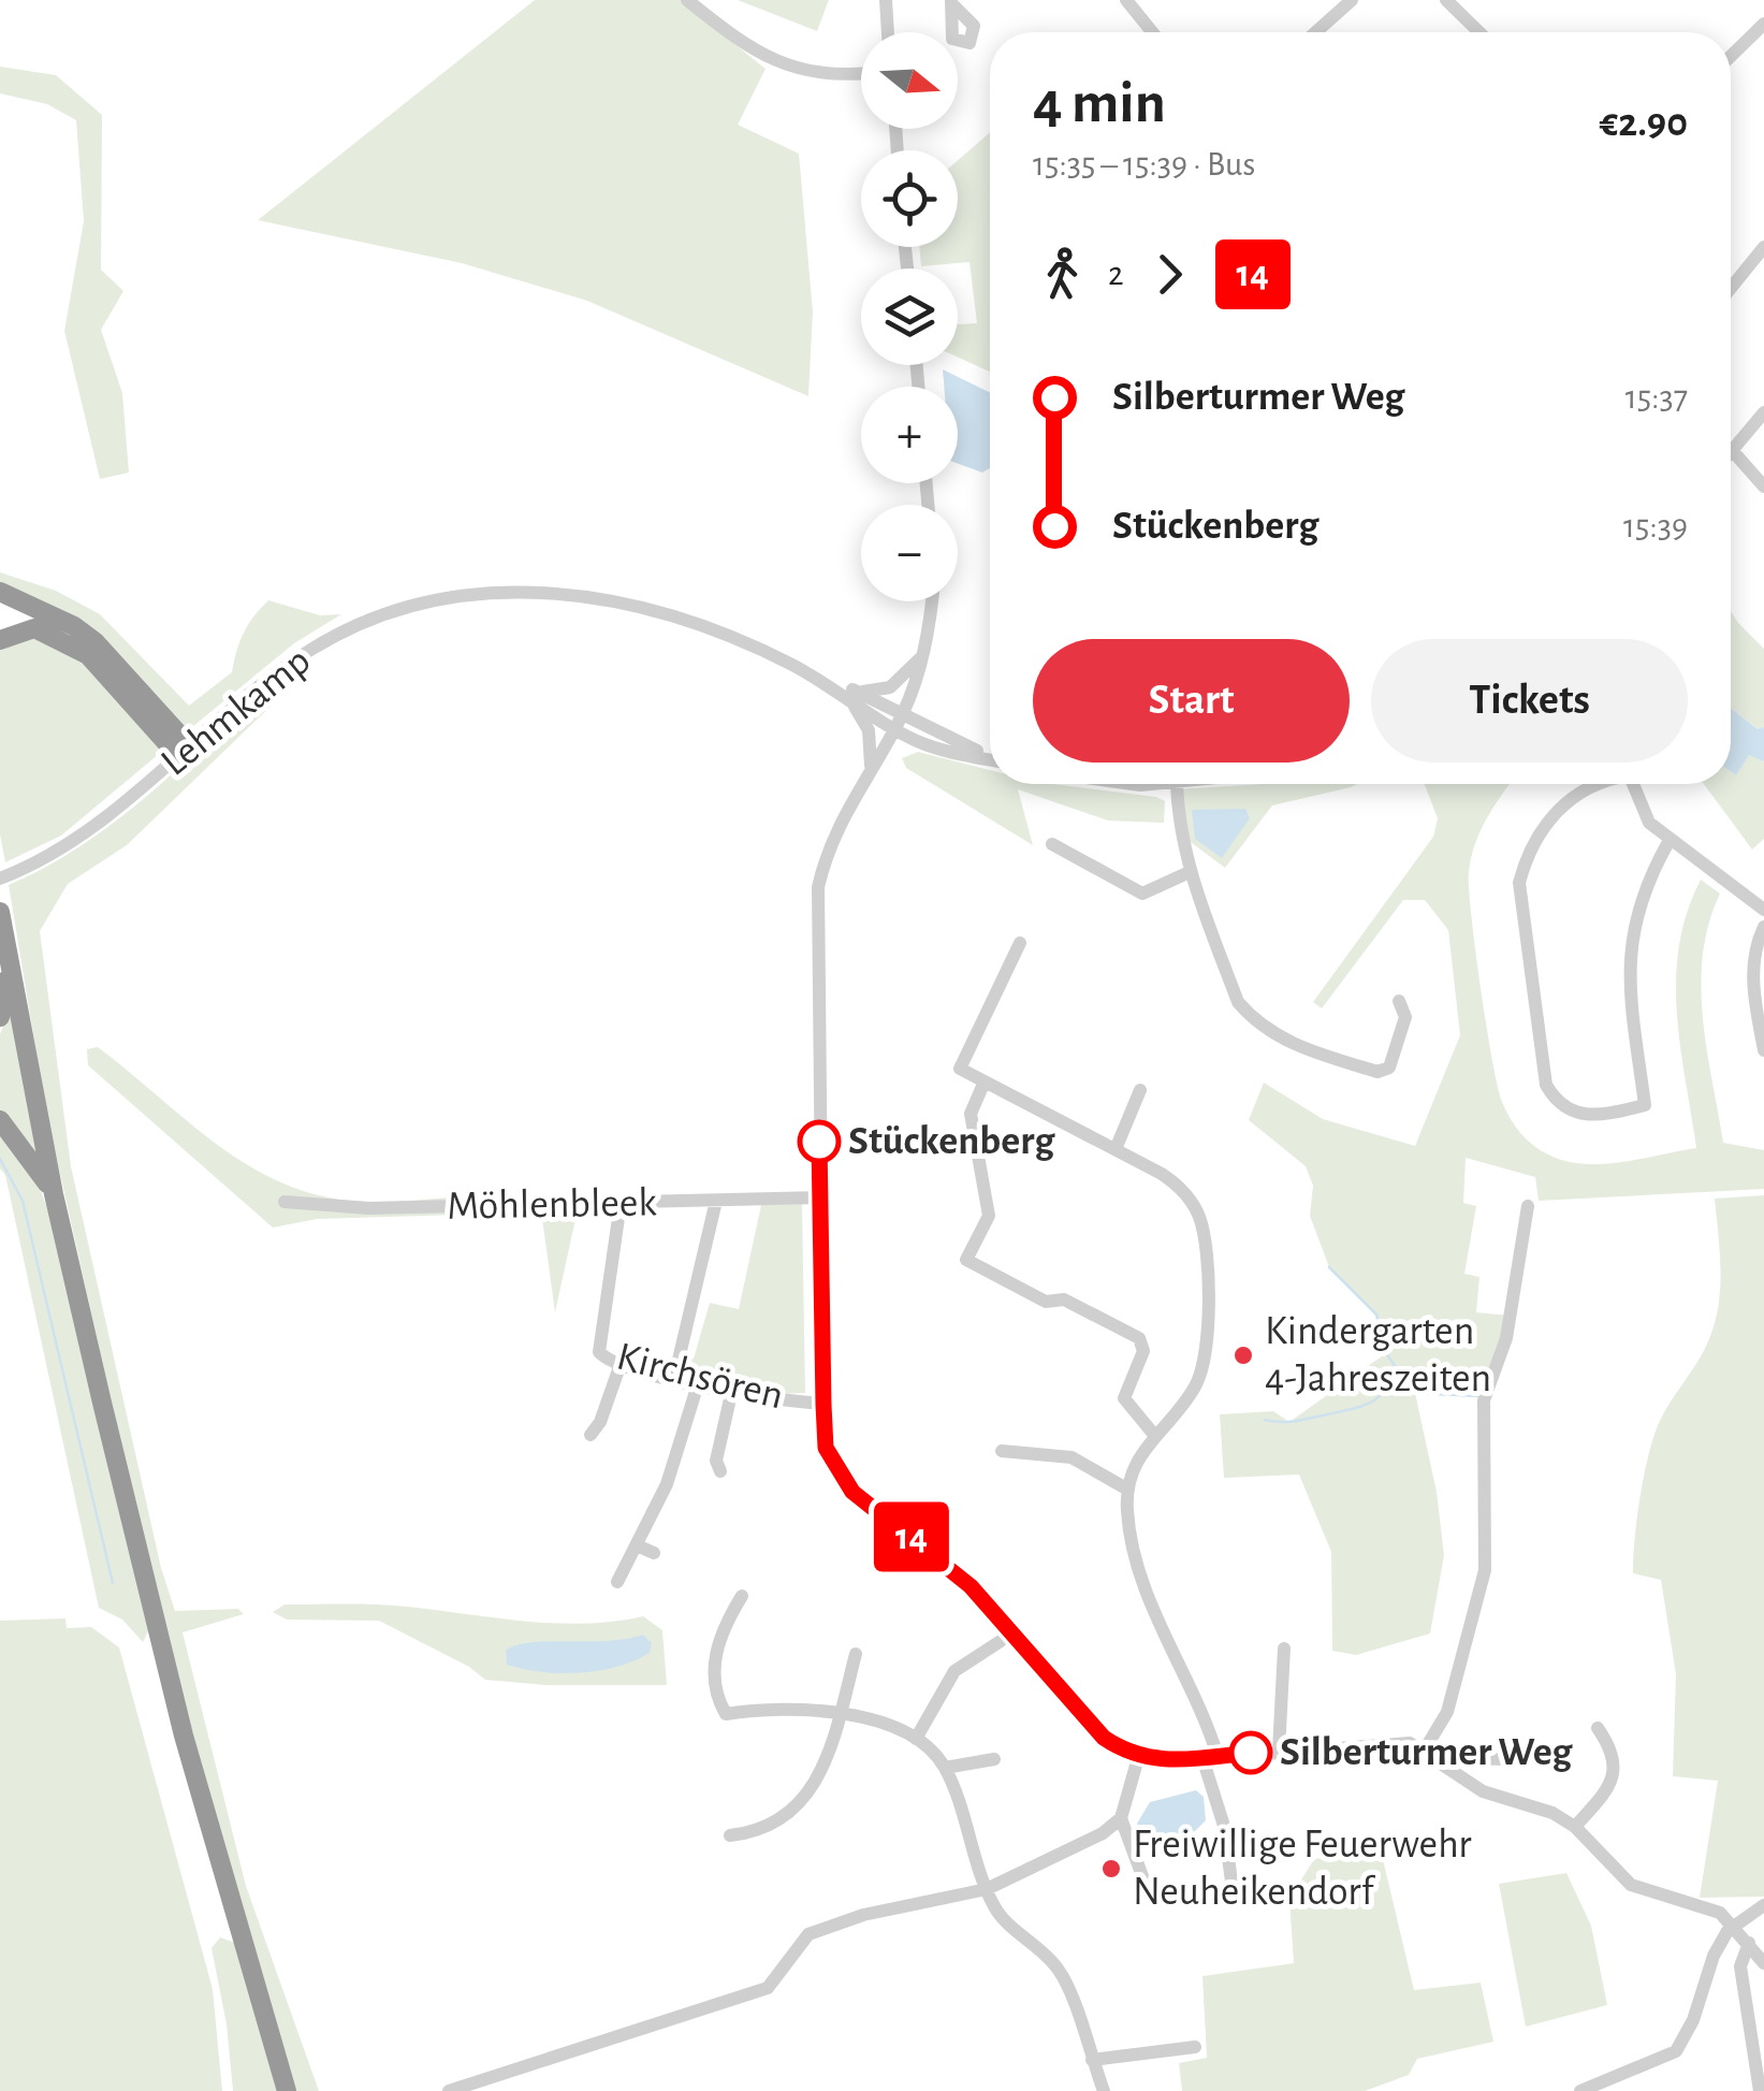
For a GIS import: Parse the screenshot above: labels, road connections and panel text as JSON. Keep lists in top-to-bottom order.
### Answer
{
  "streets": {
    "street": ["Lehmkamp", "Möhlenbleek", "Kirchsören"]
  },
  "crossings": [
    ["Möhlenbleek", "Kirchsören"]
  ],
  "places": [
    "Stückenberg",
    "Kindergarten 4-Jahreszeiten",
    "Silberturmer Weg",
    "Freiwillige Feuerwehr Neuheikendorf"
  ],
  "lines": ["bus line 14"],
  "north": "right",
  "page": {
    "on_map": "14",
    "map_buttons": ["+", "−"],
    "heading": ["4 min", "15:35 – 15:39 · Bus", "€2.90"],
    "legs": ["2", "14"],
    "list": [
      {
        "name": "Silberturmer Weg",
        "value": "15:37"
      },
      {
        "name": "Stückenberg",
        "value": "15:39"
      }
    ],
    "buttons": ["Start", "Tickets"]
  }
}
